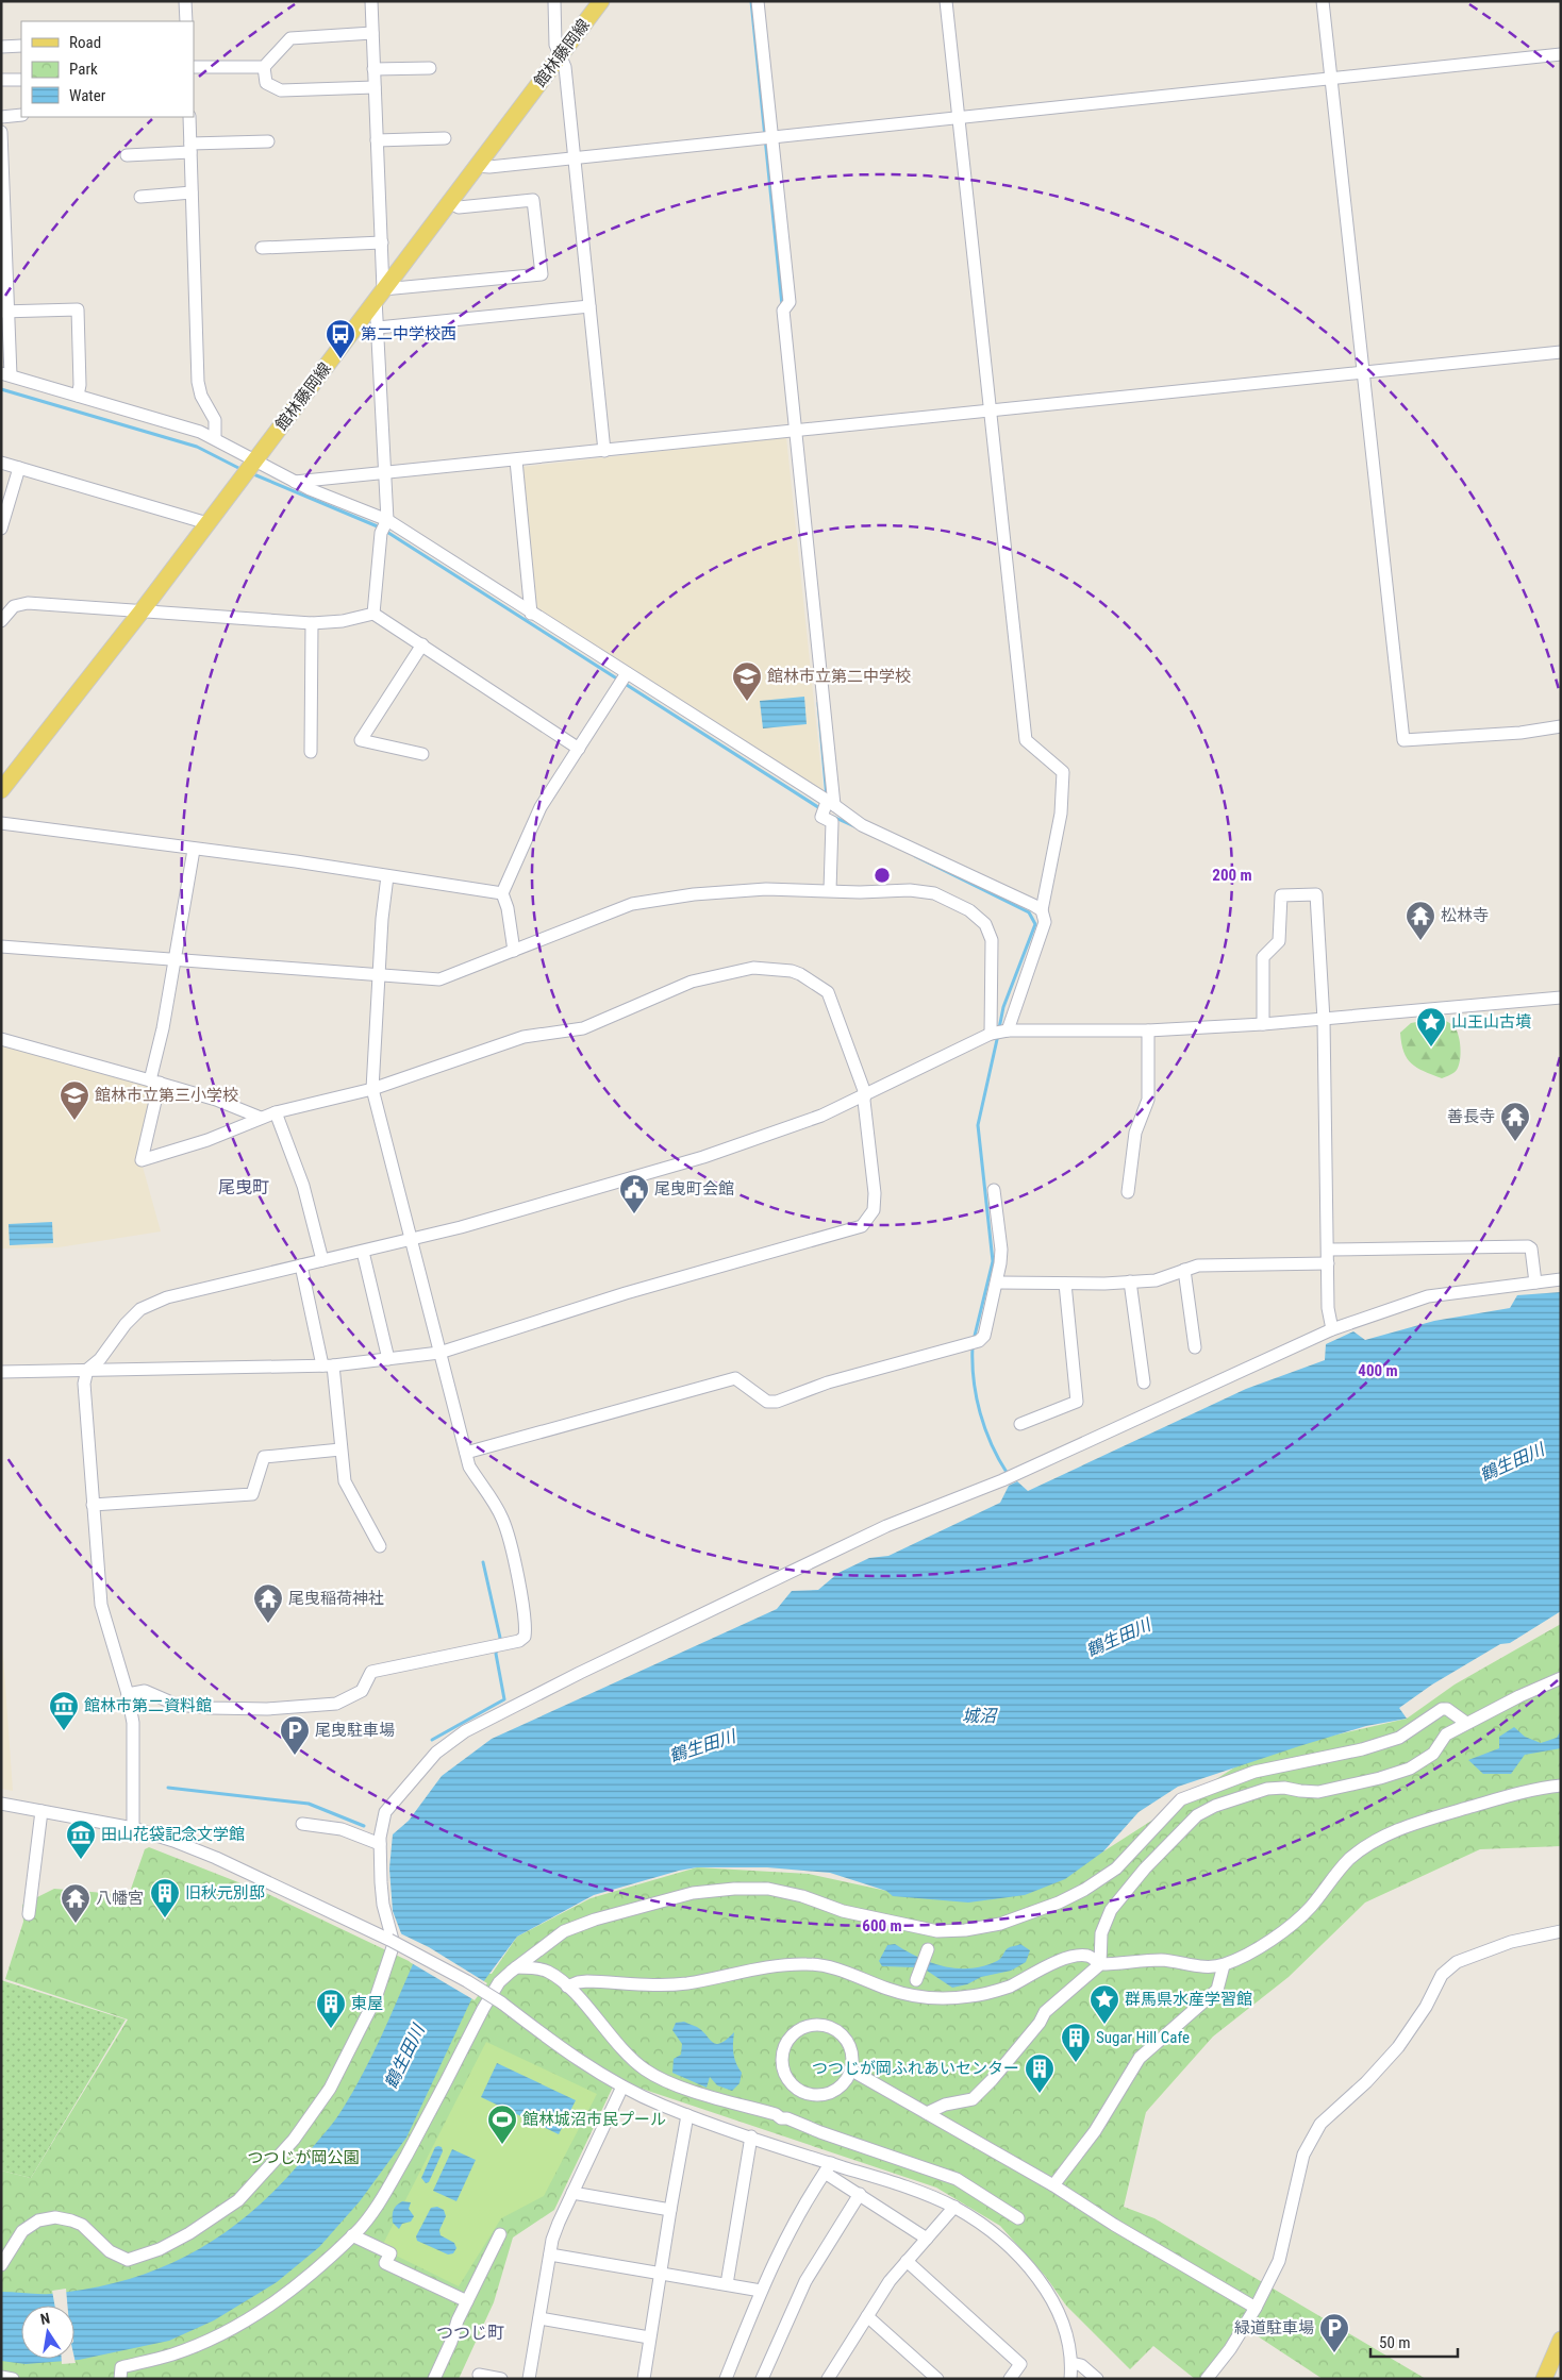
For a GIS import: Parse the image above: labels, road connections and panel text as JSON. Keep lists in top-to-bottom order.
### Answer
{
  "streets": {
    "main road": ["館林藤岡線"]
  },
  "districts": ["尾曳町", "つつじ町"],
  "water": ["鶴生田川", "城沼"],
  "parks": ["つつじが岡公園"],
  "places": {
    "bus stop": ["第二中学校西"],
    "school or university": ["館林市立第二中学校", "館林市立第三小学校"],
    "temple": [
      "松林寺",
      "善長寺",
      "尾曳稲荷神社",
      "八幡宮"
    ],
    "place": ["山王山古墳", "群馬県水産学習館"],
    "public building": ["尾曳町会館"],
    "museum": ["館林市第二資料館", "田山花袋記念文学館"],
    "parking": ["尾曳駐車場", "緑道駐車場"],
    "building": [
      "旧秋元別邸",
      "東屋",
      "Sugar Hill Cafe",
      "つつじが岡ふれあいセンター"
    ],
    "sports": ["館林城沼市民プール"]
  },
  "legend": ["Road", "Park", "Water"],
  "scale_bar": "50 m",
  "north": "top",
  "rings": ["200 m", "400 m", "600 m"]
}
